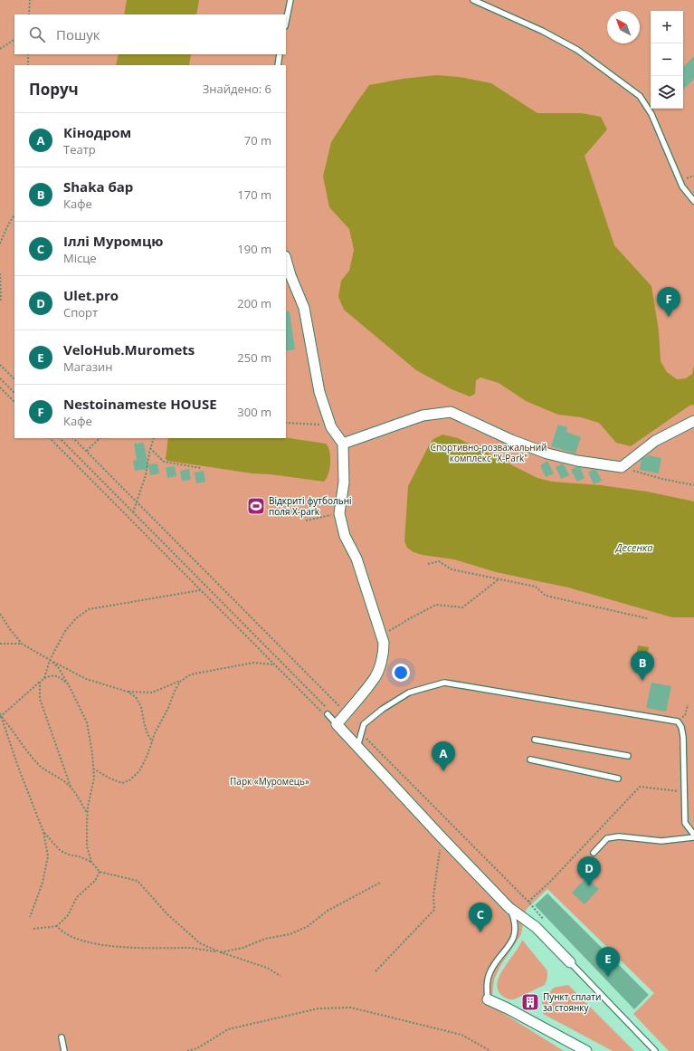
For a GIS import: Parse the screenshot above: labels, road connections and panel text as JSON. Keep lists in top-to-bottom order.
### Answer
{
  "water": ["Десенка"],
  "parks": ["Спортивно-розважальний комплекс \"Х-Park\"", "Парк «Муромець»"],
  "places": {
    "sports": ["Відкриті футбольні поля X-park"],
    "building": ["Пункт сплати за стоянку"]
  },
  "north": "top left",
  "page": {
    "map_buttons": ["+", "−"],
    "search": "Пошук",
    "heading": ["Поруч", "Знайдено: 6"],
    "list": [
      {
        "mark": "A",
        "name": "Кінодром",
        "note": "Театр",
        "value": "70 m"
      },
      {
        "mark": "B",
        "name": "Shaka бар",
        "note": "Кафе",
        "value": "170 m"
      },
      {
        "mark": "C",
        "name": "Іллі Муромцю",
        "note": "Місце",
        "value": "190 m"
      },
      {
        "mark": "D",
        "name": "Ulet.pro",
        "note": "Спорт",
        "value": "200 m"
      },
      {
        "mark": "E",
        "name": "VeloHub.Muromets",
        "note": "Магазин",
        "value": "250 m"
      },
      {
        "mark": "F",
        "name": "Nestoinameste HOUSE",
        "note": "Кафе",
        "value": "300 m"
      }
    ],
    "pins": [
      "F",
      "B",
      "A",
      "D",
      "C",
      "E"
    ]
  }
}
